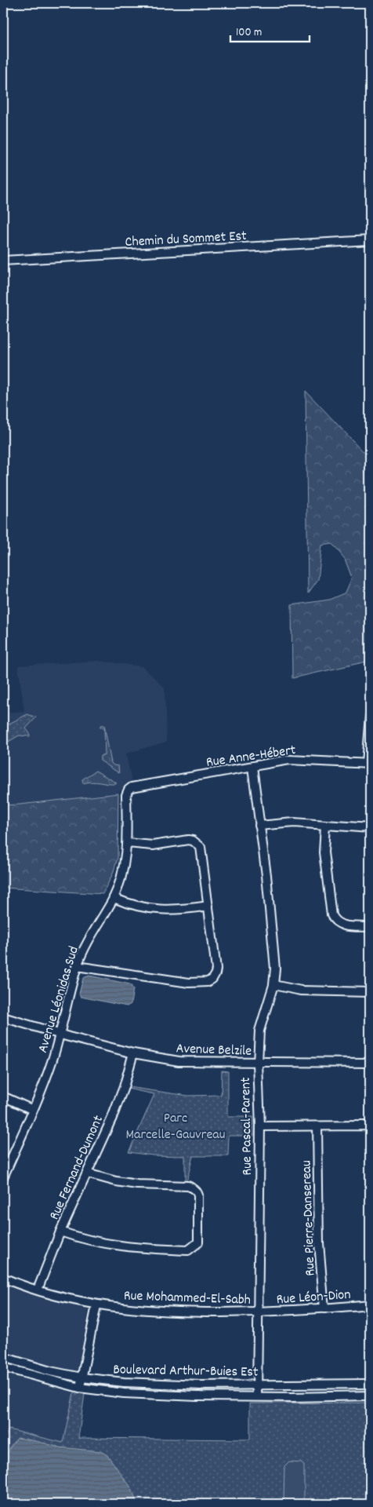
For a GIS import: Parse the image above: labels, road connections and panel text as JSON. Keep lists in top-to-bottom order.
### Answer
{
  "streets": {
    "street": [
      "Chemin du Sommet Est",
      "Rue Anne-Hébert",
      "Avenue Léonidas Sud",
      "Avenue Belzile",
      "Rue Pascal-Parent",
      "Rue Fernand-Dumont",
      "Rue Pierre-Dansereau",
      "Rue Léon-Dion",
      "Rue Mohammed-El-Sabh",
      "Boulevard Arthur-Buies Est"
    ]
  },
  "crossings": [
    ["Rue Anne-Hébert", "Avenue Léonidas Sud"],
    ["Rue Anne-Hébert", "Rue Pascal-Parent"],
    ["Avenue Léonidas Sud", "Avenue Belzile"],
    ["Avenue Belzile", "Rue Pascal-Parent"],
    ["Avenue Belzile", "Rue Fernand-Dumont"],
    ["Rue Pascal-Parent", "Rue Léon-Dion"],
    ["Rue Pascal-Parent", "Rue Mohammed-El-Sabh"],
    ["Rue Pascal-Parent", "Boulevard Arthur-Buies Est"],
    ["Rue Fernand-Dumont", "Rue Mohammed-El-Sabh"],
    ["Rue Pierre-Dansereau", "Rue Léon-Dion"],
    ["Rue Léon-Dion", "Rue Mohammed-El-Sabh"]
  ],
  "parks": ["Parc Marcelle-Gauvreau"],
  "scale_bar": "100 m"
}
